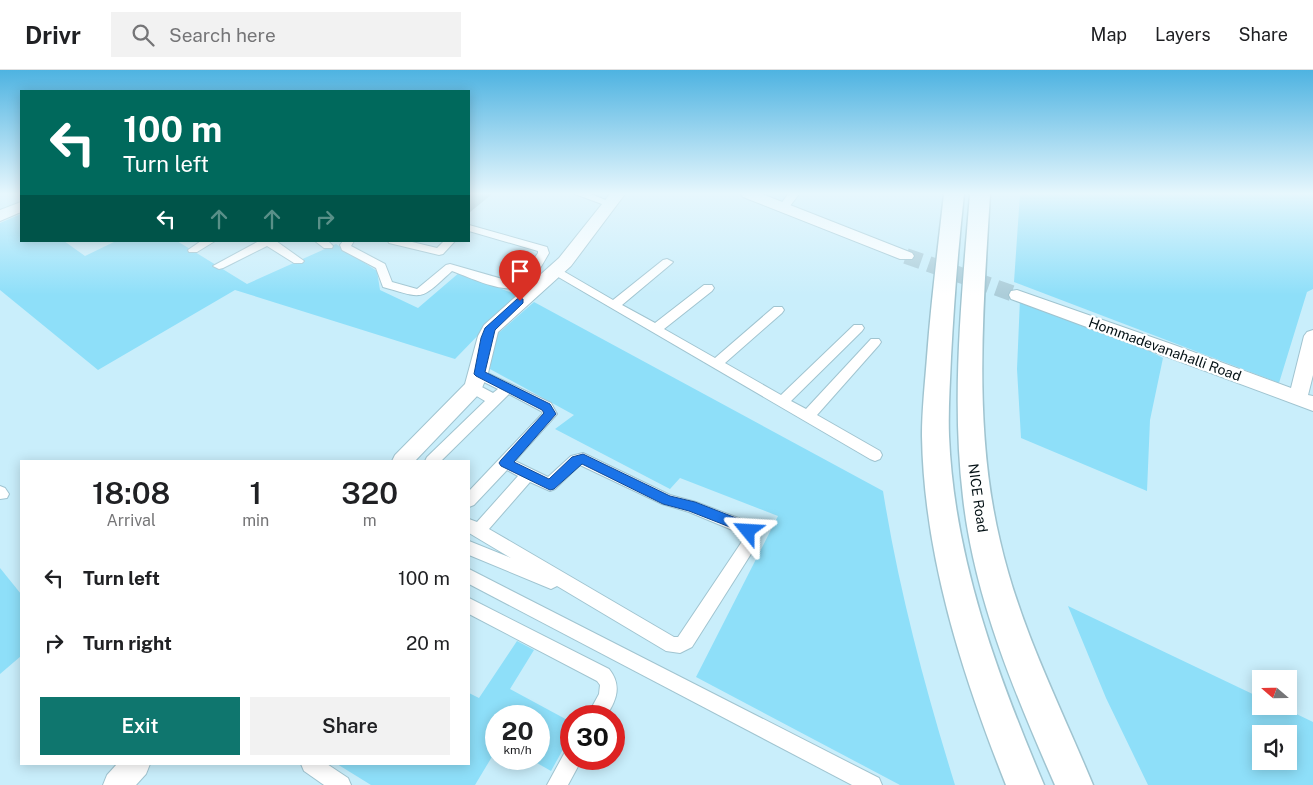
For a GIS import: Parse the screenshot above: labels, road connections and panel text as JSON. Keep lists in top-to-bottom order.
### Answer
{
  "streets": {
    "highway": ["NICE Road"],
    "street": ["Hommadevanahalli Road"]
  },
  "north": "left",
  "page": {
    "header": "Drivr",
    "search": "Search here",
    "nav": ["Map", "Layers", "Share"],
    "turn": ["100 m", "Turn left"],
    "eta": [
      "18:08",
      "Arrival",
      "1",
      "min",
      "320",
      "m"
    ],
    "list": [
      {
        "name": "Turn left",
        "value": "100 m"
      },
      {
        "name": "Turn right",
        "value": "20 m"
      }
    ],
    "buttons": ["Exit", "Share"],
    "speed": "20 km/h",
    "limit": "30"
  }
}
